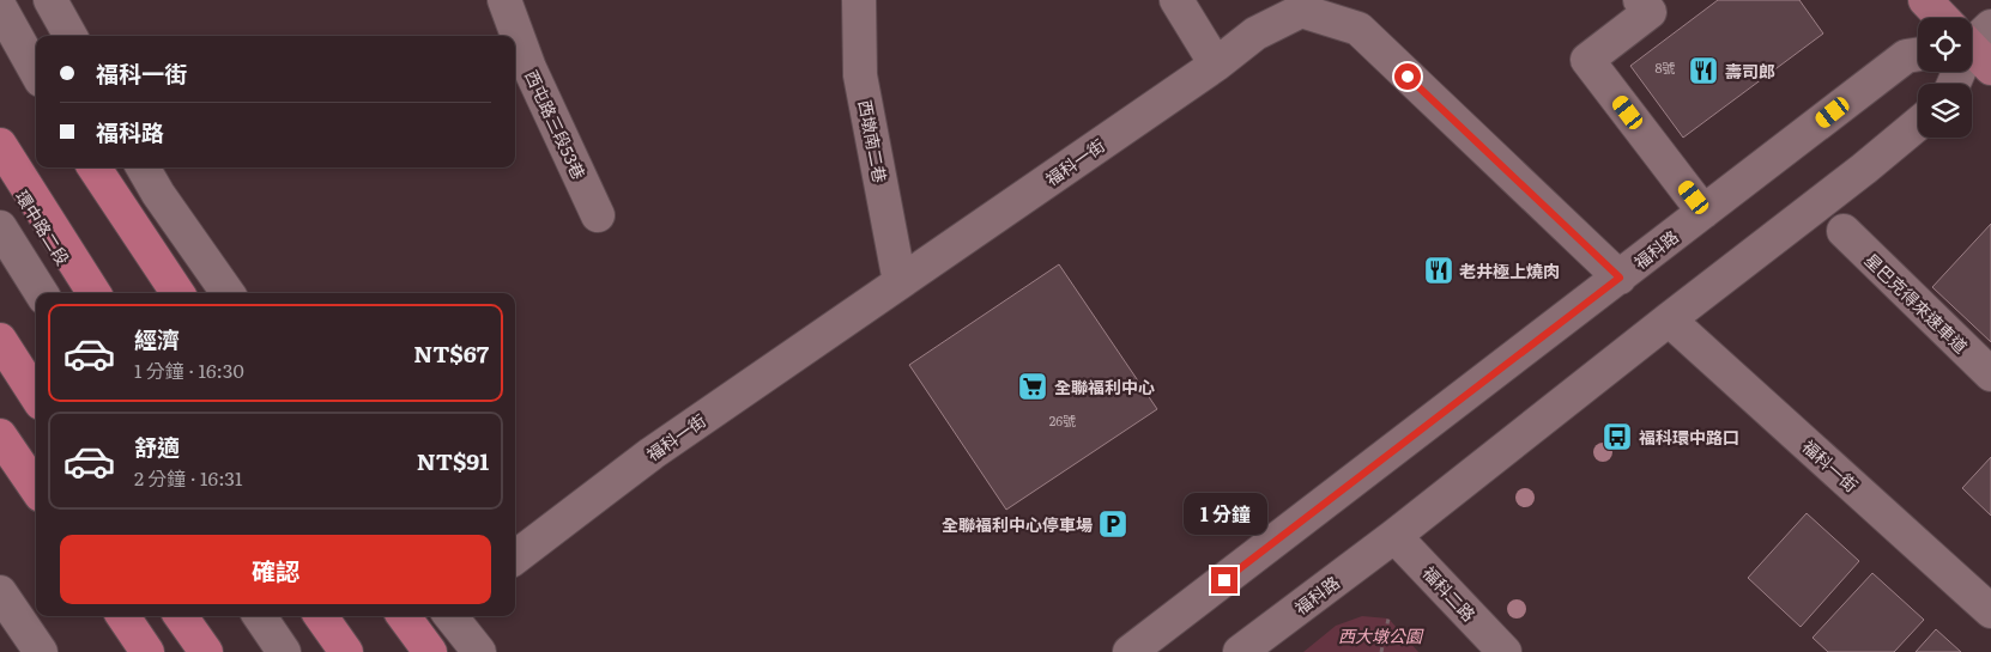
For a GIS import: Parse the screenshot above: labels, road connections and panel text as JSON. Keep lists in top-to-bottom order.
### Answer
{
  "streets": {
    "street": [
      "西屯路三段53巷",
      "西墩南二巷",
      "福科一街",
      "環中路二段",
      "福科路",
      "星巴克得來速車道",
      "福科二路"
    ]
  },
  "crossings": [
    ["西墩南二巷", "福科一街"],
    ["福科一街", "福科路"],
    ["福科路", "福科二路"]
  ],
  "parks": ["西大墩公園"],
  "places": {
    "restaurant": ["壽司郎", "老井極上燒肉"],
    "supermarket": ["全聯福利中心"],
    "bus stop": ["福科環中路口"],
    "parking": ["全聯福利中心停車場"]
  },
  "house_numbers": ["8號", "26號"],
  "page": {
    "banner": ["福科一街", "福科路"],
    "list": [
      {
        "name": "經濟",
        "note": "1 分鐘 · 16:30",
        "value": "NT$67"
      },
      {
        "name": "舒適",
        "note": "2 分鐘 · 16:31",
        "value": "NT$91"
      }
    ],
    "bubble": "1 分鐘",
    "buttons": "確認"
  }
}
